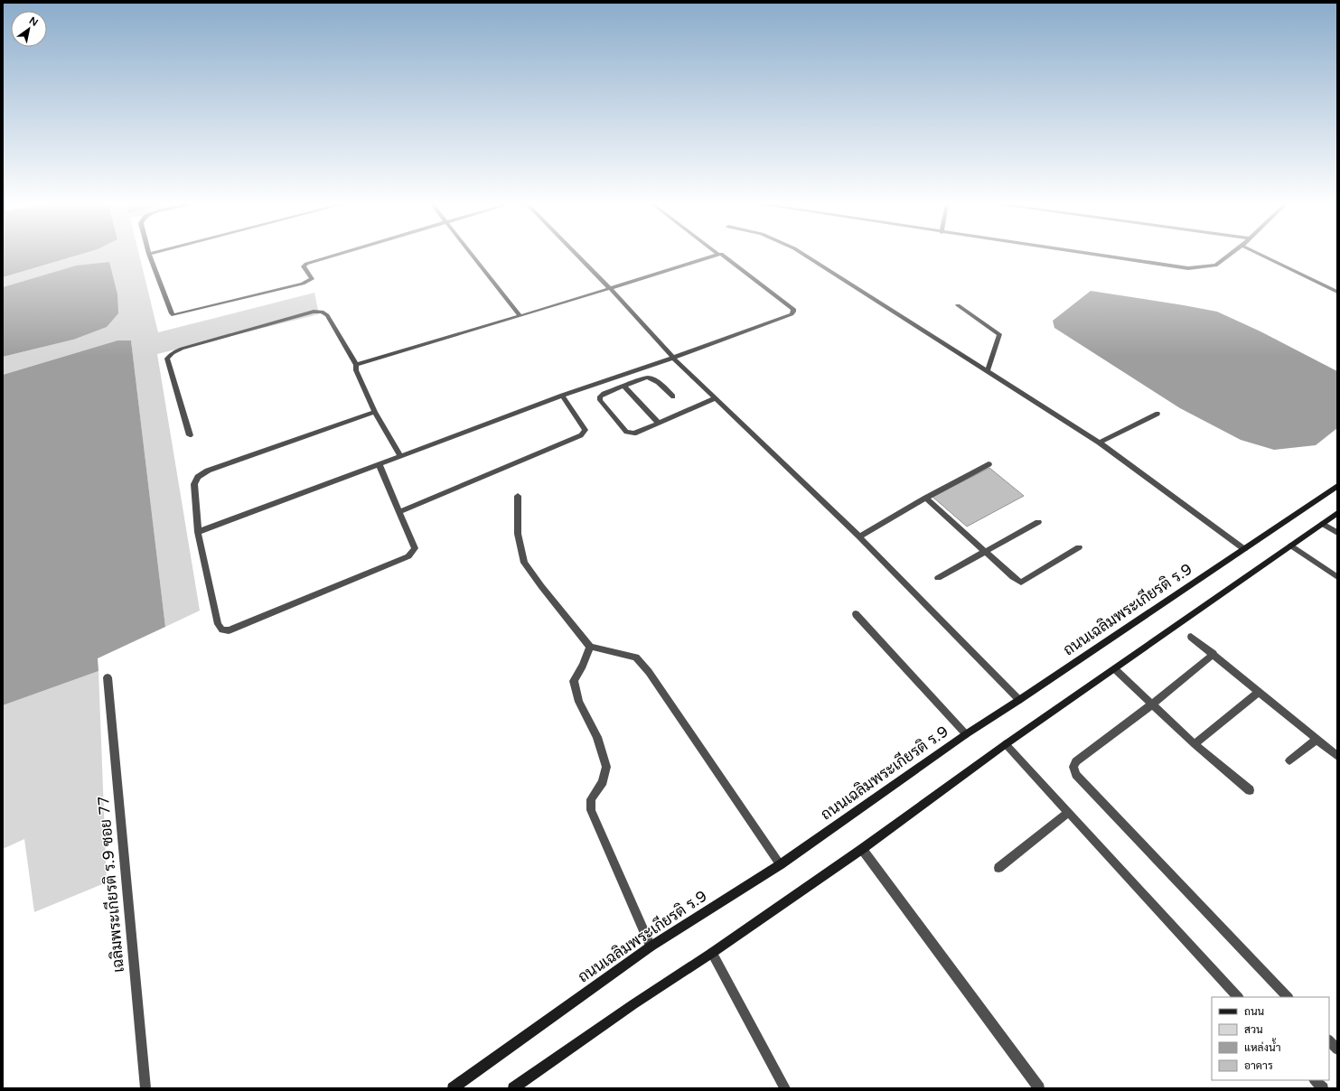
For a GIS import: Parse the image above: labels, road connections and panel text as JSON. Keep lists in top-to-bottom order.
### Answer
{
  "streets": {
    "main road": ["ถนนเฉลิมพระเกียรติ ร.9"],
    "street": ["เฉลิมพระเกียรติ ร.9 ซอย 77"]
  },
  "legend": [
    "ถนน",
    "สวน",
    "แหล่งน้ำ",
    "อาคาร"
  ],
  "north": "top right"
}
